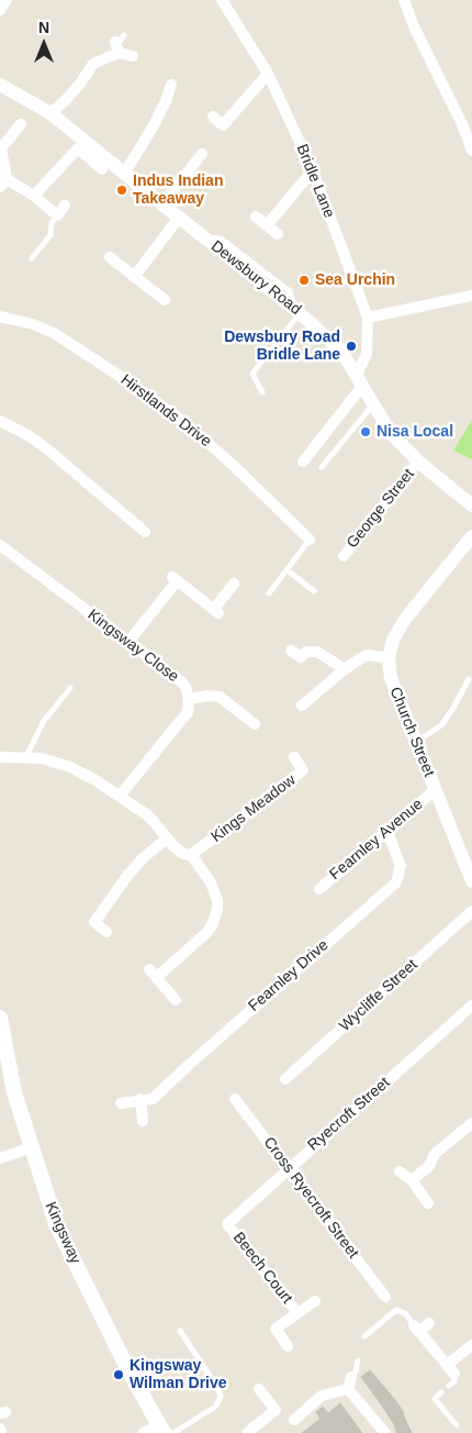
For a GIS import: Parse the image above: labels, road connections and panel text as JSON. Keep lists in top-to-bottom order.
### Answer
{
  "streets": {
    "main road": ["Kingsway"],
    "street": [
      "Bridle Lane",
      "Dewsbury Road",
      "Hirstlands Drive",
      "George Street",
      "Kingsway Close",
      "Church Street",
      "Kings Meadow",
      "Fearnley Avenue",
      "Fearnley Drive",
      "Wycliffe Street",
      "Ryecroft Street",
      "Cross Ryecroft Street",
      "Beech Court"
    ]
  },
  "crossings": [
    ["Bridle Lane", "Dewsbury Road"],
    ["Dewsbury Road", "George Street"],
    ["Church Street", "Fearnley Avenue"],
    ["Fearnley Avenue", "Fearnley Drive"],
    ["Ryecroft Street", "Cross Ryecroft Street"],
    ["Ryecroft Street", "Beech Court"]
  ],
  "places": [
    "Indus Indian Takeaway",
    "Sea Urchin",
    "Dewsbury Road Bridle Lane",
    "Nisa Local",
    "Kingsway Wilman Drive"
  ],
  "north": "top"
}
